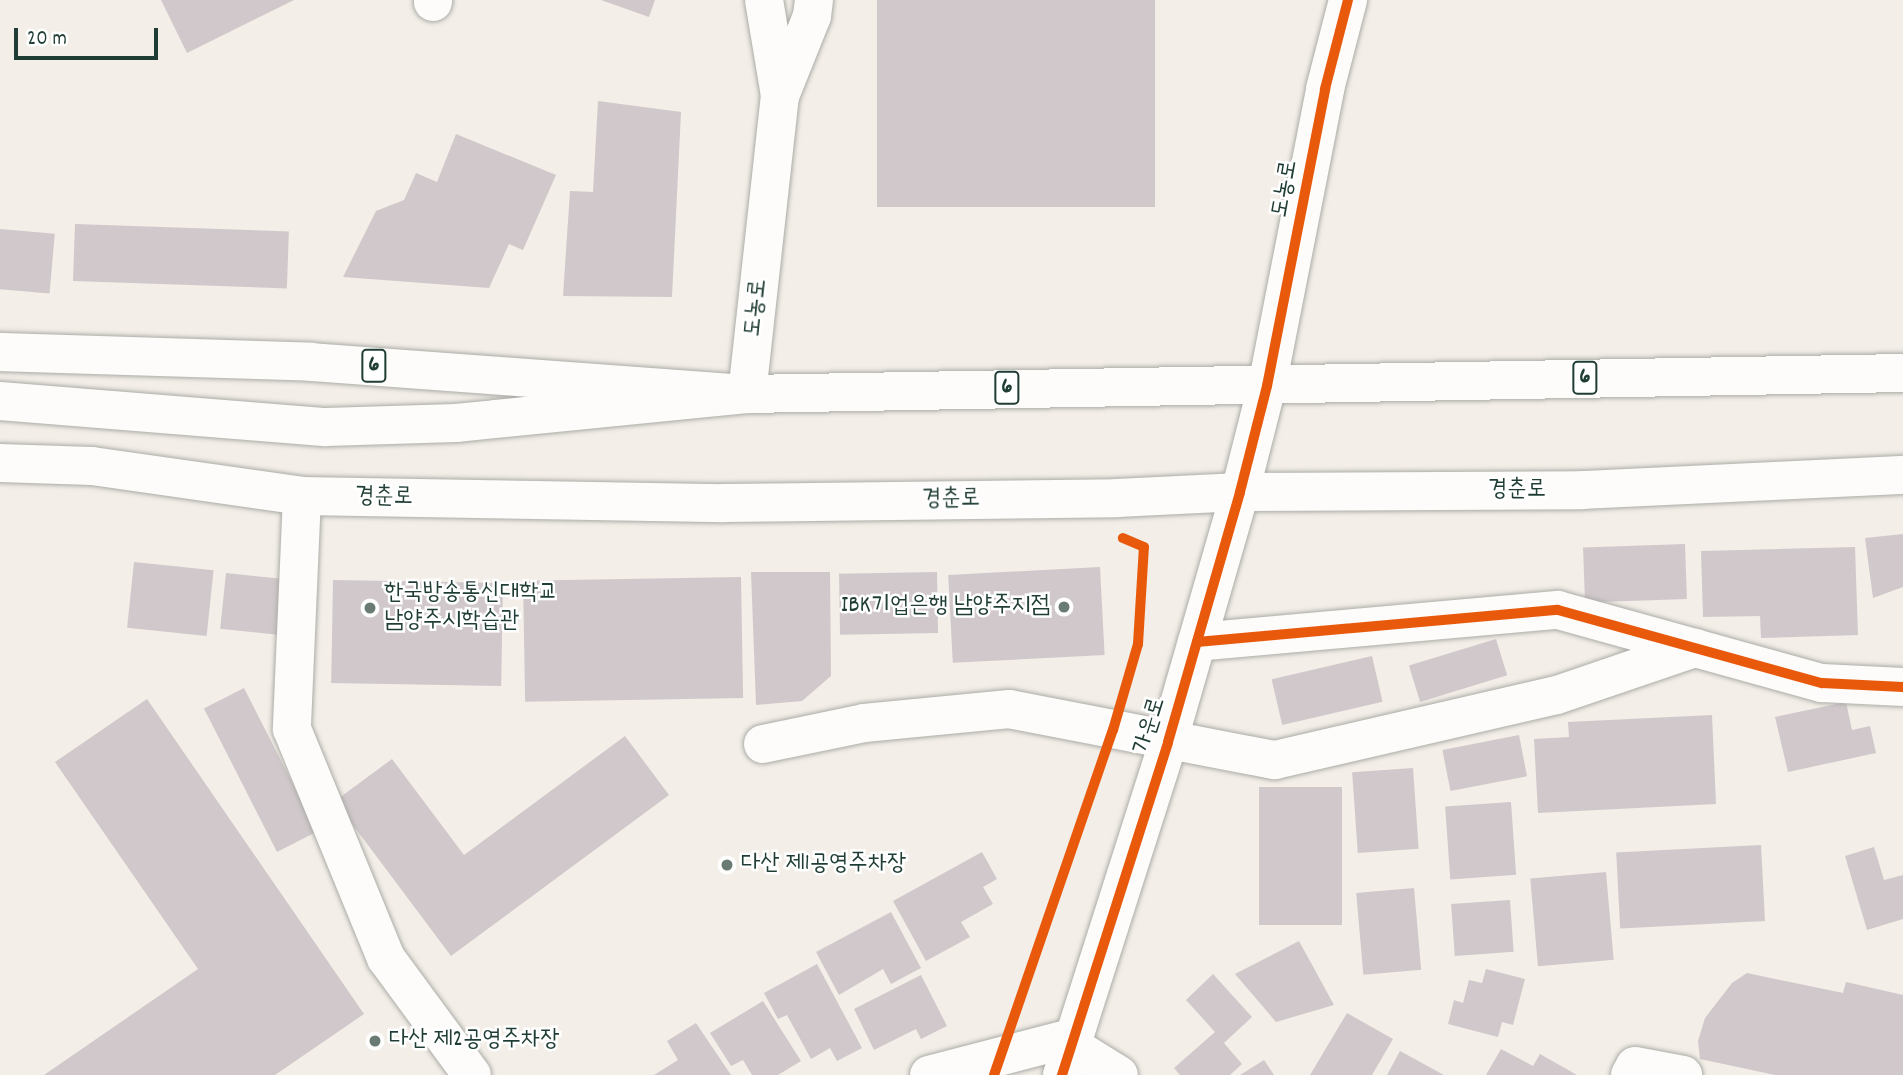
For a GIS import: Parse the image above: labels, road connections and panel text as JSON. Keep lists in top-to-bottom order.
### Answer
{
  "streets": {
    "main road": [
      "도농로",
      "6",
      "경춘로",
      "가운로"
    ]
  },
  "crossings": [
    ["도농로", "6"],
    ["도농로", "가운로"],
    ["6", "가운로"],
    ["경춘로", "가운로"]
  ],
  "places": [
    "IBK기업은행 남양주지점",
    "한국방송통신대학교 남양주시학습관",
    "다산 제1공영주차장",
    "다산 제2공영주차장"
  ],
  "scale_bar": "20 m"
}
